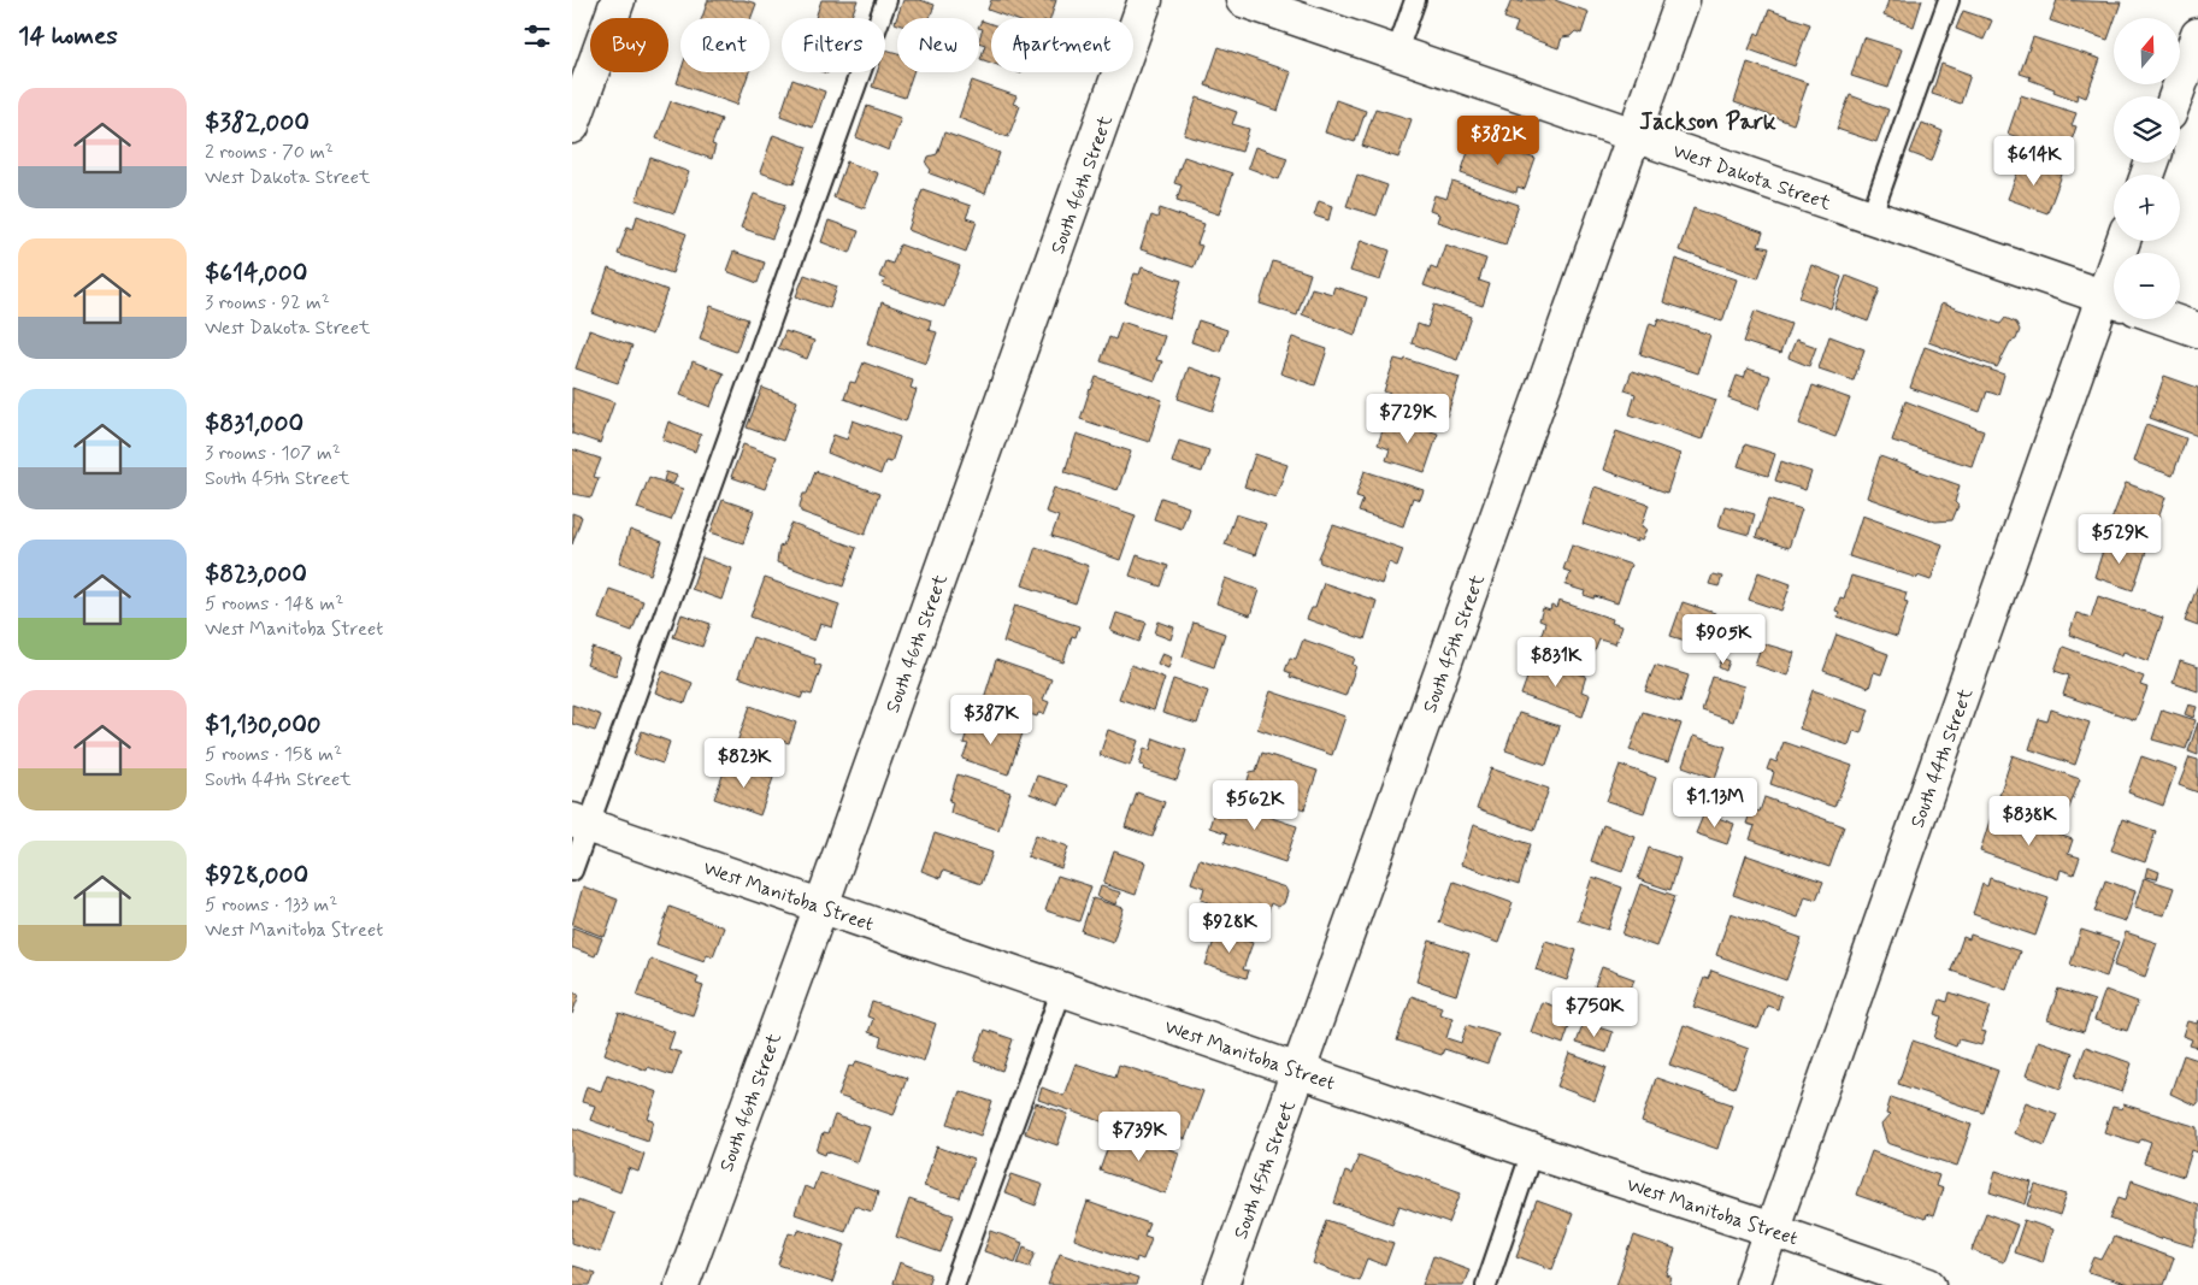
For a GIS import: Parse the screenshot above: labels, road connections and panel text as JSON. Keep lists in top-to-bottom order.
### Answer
{
  "streets": {
    "street": [
      "West Dakota Street",
      "South 46th Street",
      "South 45th Street",
      "South 44th Street",
      "West Manitoba Street"
    ]
  },
  "crossings": [
    ["West Dakota Street", "South 45th Street"],
    ["West Dakota Street", "South 44th Street"],
    ["South 46th Street", "West Manitoba Street"],
    ["South 45th Street", "West Manitoba Street"],
    ["South 44th Street", "West Manitoba Street"]
  ],
  "districts": ["Jackson Park"],
  "north": "top",
  "page": {
    "heading": "14 homes",
    "map_buttons": ["+", "−"],
    "chip": [
      "Buy",
      "Rent",
      "Filters",
      "New",
      "Apartment"
    ],
    "list": [
      {
        "name": "$382,000",
        "note": "2 rooms · 70 m² · West Dakota Street"
      },
      {
        "name": "$614,000",
        "note": "3 rooms · 92 m² · West Dakota Street"
      },
      {
        "name": "$831,000",
        "note": "3 rooms · 107 m² · South 45th Street"
      },
      {
        "name": "$823,000",
        "note": "5 rooms · 148 m² · West Manitoba Street"
      },
      {
        "name": "$1,130,000",
        "note": "5 rooms · 158 m² · South 44th Street"
      },
      {
        "name": "$928,000",
        "note": "5 rooms · 133 m² · West Manitoba Street"
      }
    ],
    "price": [
      "$382K",
      "$614K",
      "$729K",
      "$529K",
      "$905K",
      "$831K",
      "$387K",
      "$823K",
      "$1.13M",
      "$562K",
      "$838K",
      "$928K",
      "$750K",
      "$739K"
    ]
  }
}
